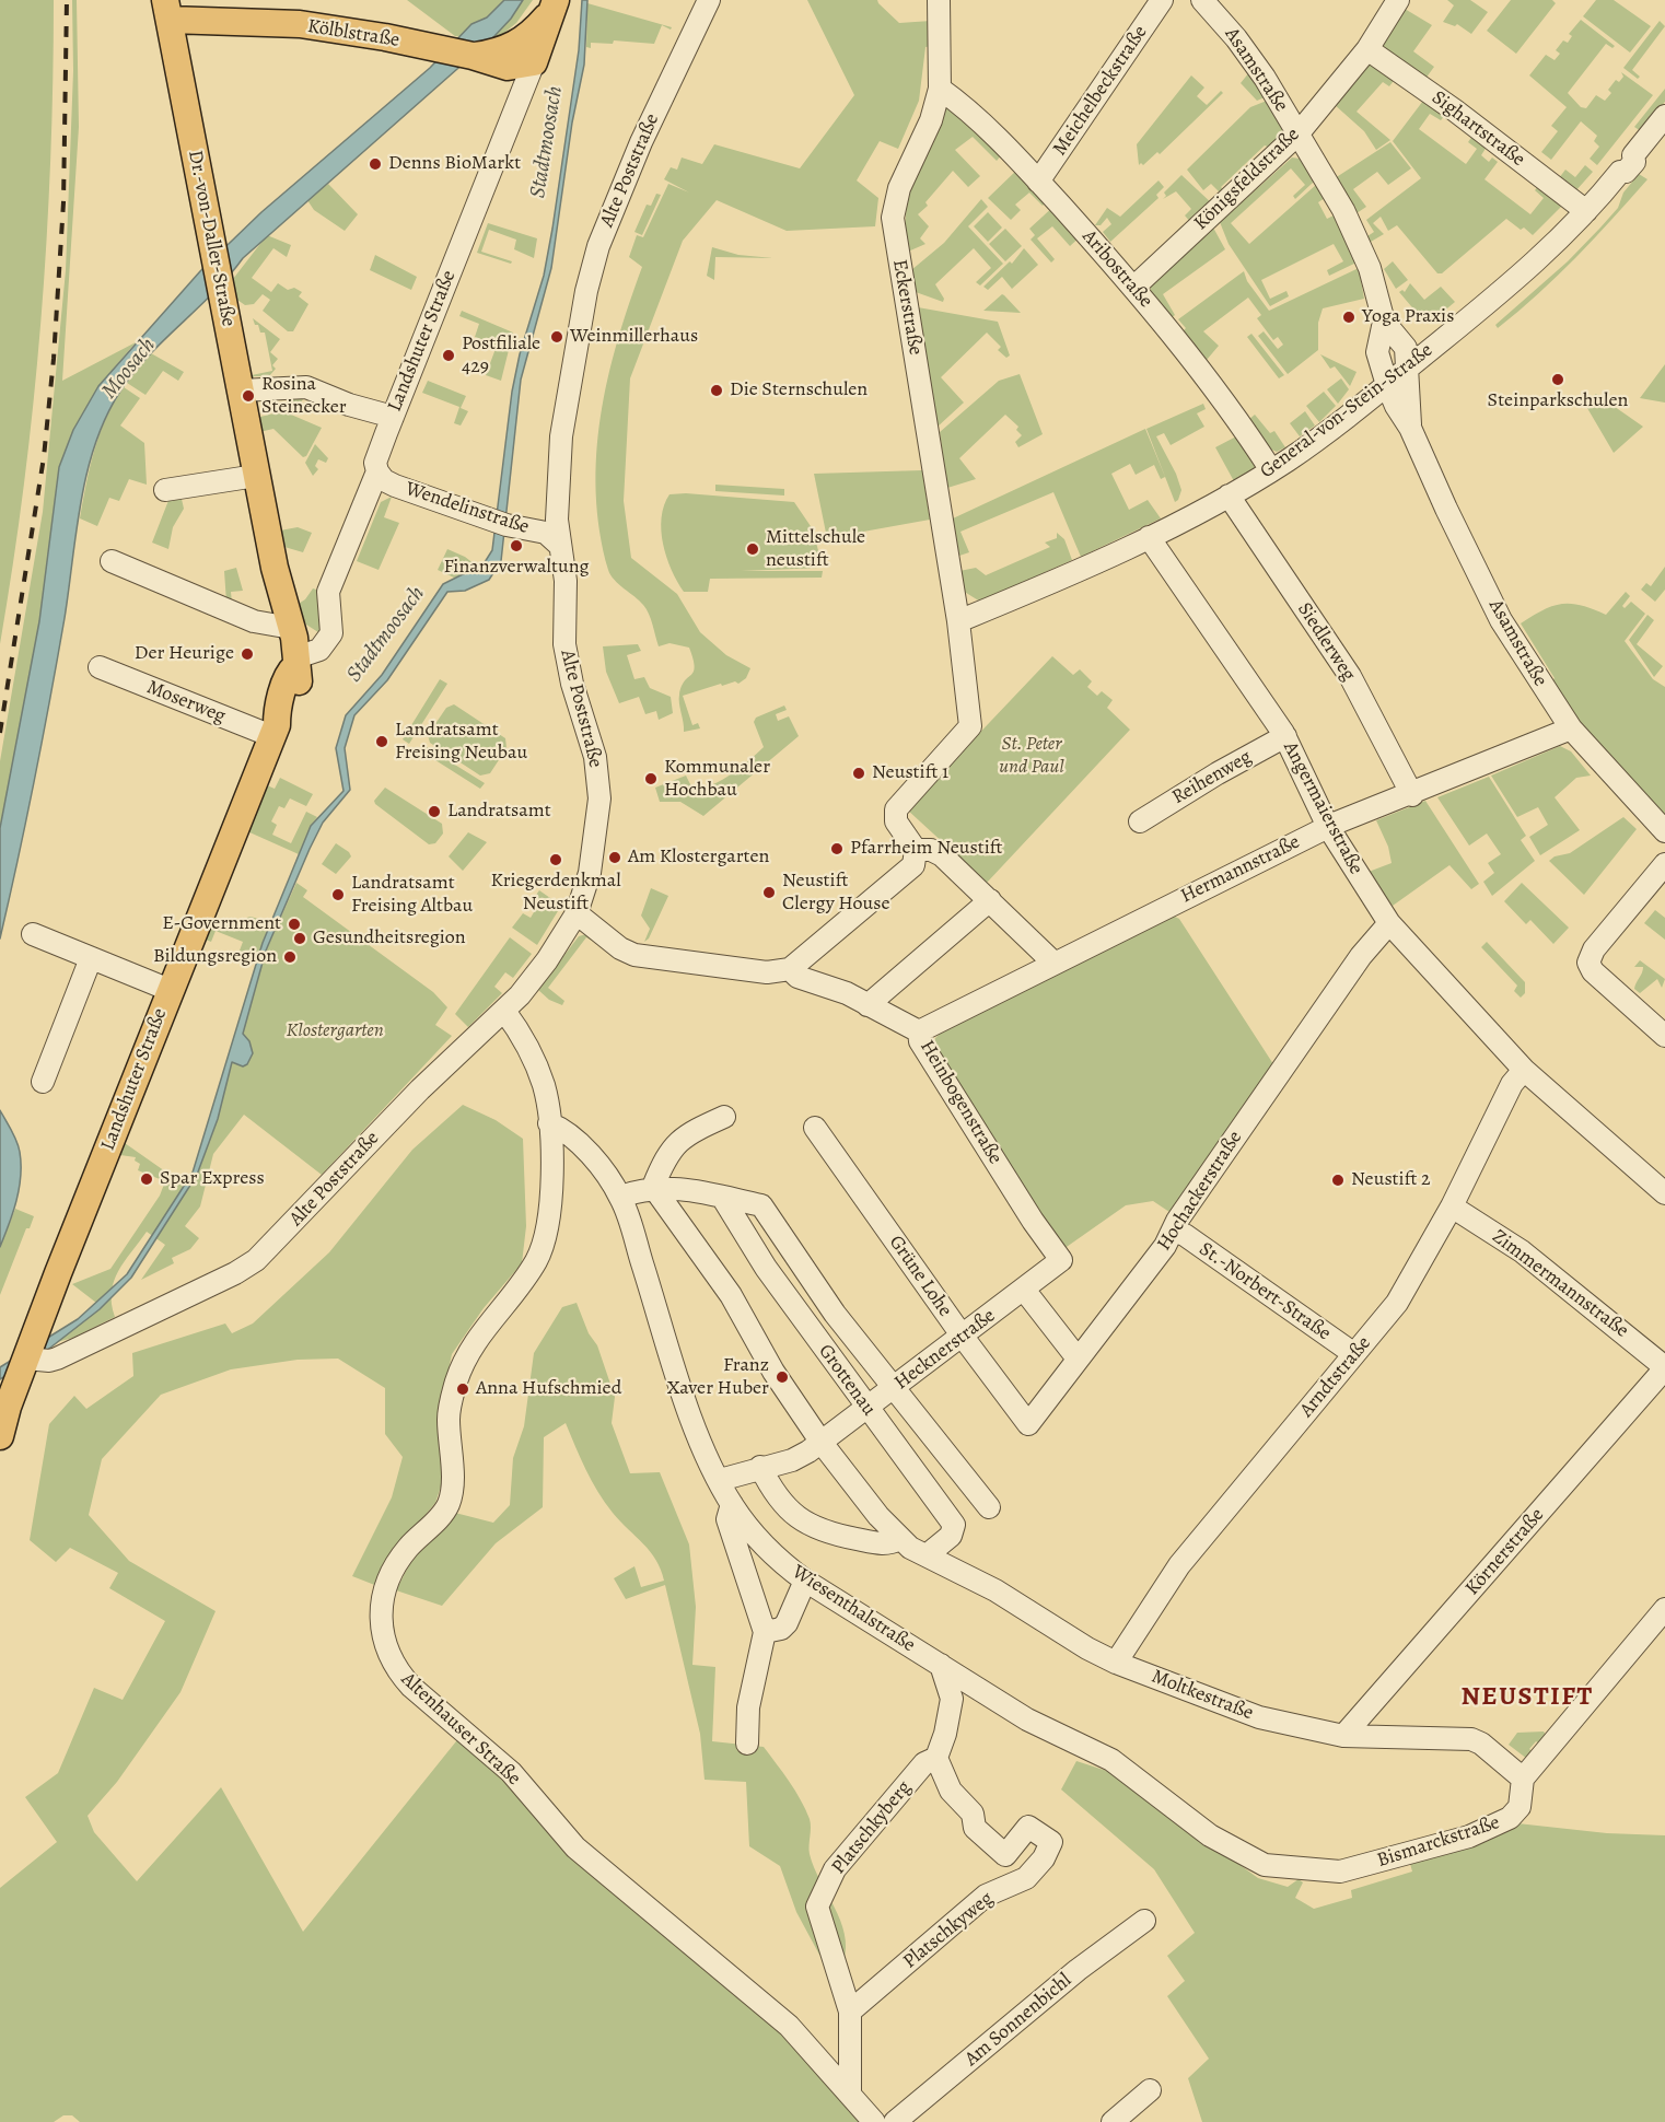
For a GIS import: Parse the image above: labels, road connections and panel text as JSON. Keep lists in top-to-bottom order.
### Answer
{
  "streets": {
    "main road": ["Kölblstraße", "Dr.-von-Daller-Straße", "Landshuter Straße"],
    "street": [
      "Asamstraße",
      "Meichelbeckstraße",
      "Sighartstraße",
      "Alte Poststraße",
      "Königsfeldstraße",
      "Aribostraße",
      "Eckerstraße",
      "General-von-Stein-Straße",
      "Wendelinstraße",
      "Siedlerweg",
      "Moserweg",
      "Reihenweg",
      "Angermaierstraße",
      "Hermannstraße",
      "Heinbogenstraße",
      "Hochackerstraße",
      "Grüne Lohe",
      "Zimmermannstraße",
      "St.-Norbert-Straße",
      "Hecknerstraße",
      "Arndtstraße",
      "Grottenau",
      "Körnerstraße",
      "Wiesenthalstraße",
      "Moltkestraße",
      "Altenhauser Straße",
      "Platschkyberg",
      "Bismarckstraße",
      "Platschkyweg",
      "Am Sonnenbichl"
    ]
  },
  "crossings": [
    ["Kölblstraße", "Dr.-von-Daller-Straße"],
    ["Kölblstraße", "Landshuter Straße"],
    ["Asamstraße", "Königsfeldstraße"],
    ["Asamstraße", "General-von-Stein-Straße"],
    ["Asamstraße", "Hermannstraße"],
    ["Meichelbeckstraße", "Aribostraße"],
    ["Sighartstraße", "Königsfeldstraße"],
    ["Sighartstraße", "General-von-Stein-Straße"],
    ["Alte Poststraße", "Landshuter Straße"],
    ["Alte Poststraße", "Wendelinstraße"],
    ["Königsfeldstraße", "Aribostraße"],
    ["Dr.-von-Daller-Straße", "Landshuter Straße"],
    ["Aribostraße", "Eckerstraße"],
    ["Aribostraße", "General-von-Stein-Straße"],
    ["Eckerstraße", "General-von-Stein-Straße"],
    ["Landshuter Straße", "Wendelinstraße"],
    ["Landshuter Straße", "Moserweg"],
    ["General-von-Stein-Straße", "Siedlerweg"],
    ["General-von-Stein-Straße", "Angermaierstraße"],
    ["Siedlerweg", "Hermannstraße"],
    ["Reihenweg", "Angermaierstraße"],
    ["Angermaierstraße", "Hermannstraße"],
    ["Angermaierstraße", "Hochackerstraße"],
    ["Angermaierstraße", "Arndtstraße"],
    ["Hermannstraße", "Heinbogenstraße"],
    ["Heinbogenstraße", "Hecknerstraße"],
    ["Hochackerstraße", "Grüne Lohe"],
    ["Hochackerstraße", "St.-Norbert-Straße"],
    ["Grüne Lohe", "Hecknerstraße"],
    ["Zimmermannstraße", "Arndtstraße"],
    ["Zimmermannstraße", "Körnerstraße"],
    ["St.-Norbert-Straße", "Arndtstraße"],
    ["Hecknerstraße", "Grottenau"],
    ["Hecknerstraße", "Wiesenthalstraße"],
    ["Hecknerstraße", "Moltkestraße"],
    ["Arndtstraße", "Moltkestraße"],
    ["Grottenau", "Wiesenthalstraße"],
    ["Grottenau", "Moltkestraße"],
    ["Körnerstraße", "Moltkestraße"],
    ["Wiesenthalstraße", "Altenhauser Straße"],
    ["Wiesenthalstraße", "Bismarckstraße"],
    ["Moltkestraße", "Bismarckstraße"],
    ["Platschkyberg", "Platschkyweg"]
  ],
  "districts": ["NEUSTIFT"],
  "water": ["Stadtmoosach", "Moosach"],
  "parks": ["St. Peter und Paul", "Klostergarten"],
  "places": [
    "Denns BioMarkt",
    "Yoga Praxis",
    "Weinmillerhaus",
    "Postfiliale 429",
    "Steinparkschulen",
    "Die Sternschulen",
    "Rosina Steinecker",
    "Finanzverwaltung",
    "Mittelschule neustift",
    "Der Heurige",
    "Landratsamt Freising Neubau",
    "Neustift 1",
    "Kommunaler Hochbau",
    "Landratsamt",
    "Pfarrheim Neustift",
    "Am Klostergarten",
    "Kriegerdenkmal Neustift",
    "Neustift Clergy House",
    "Landratsamt Freising Altbau",
    "E-Government",
    "Gesundheitsregion",
    "Bildungsregion",
    "Spar Express",
    "Neustift 2",
    "Franz Xaver Huber",
    "Anna Hufschmied"
  ]
}
